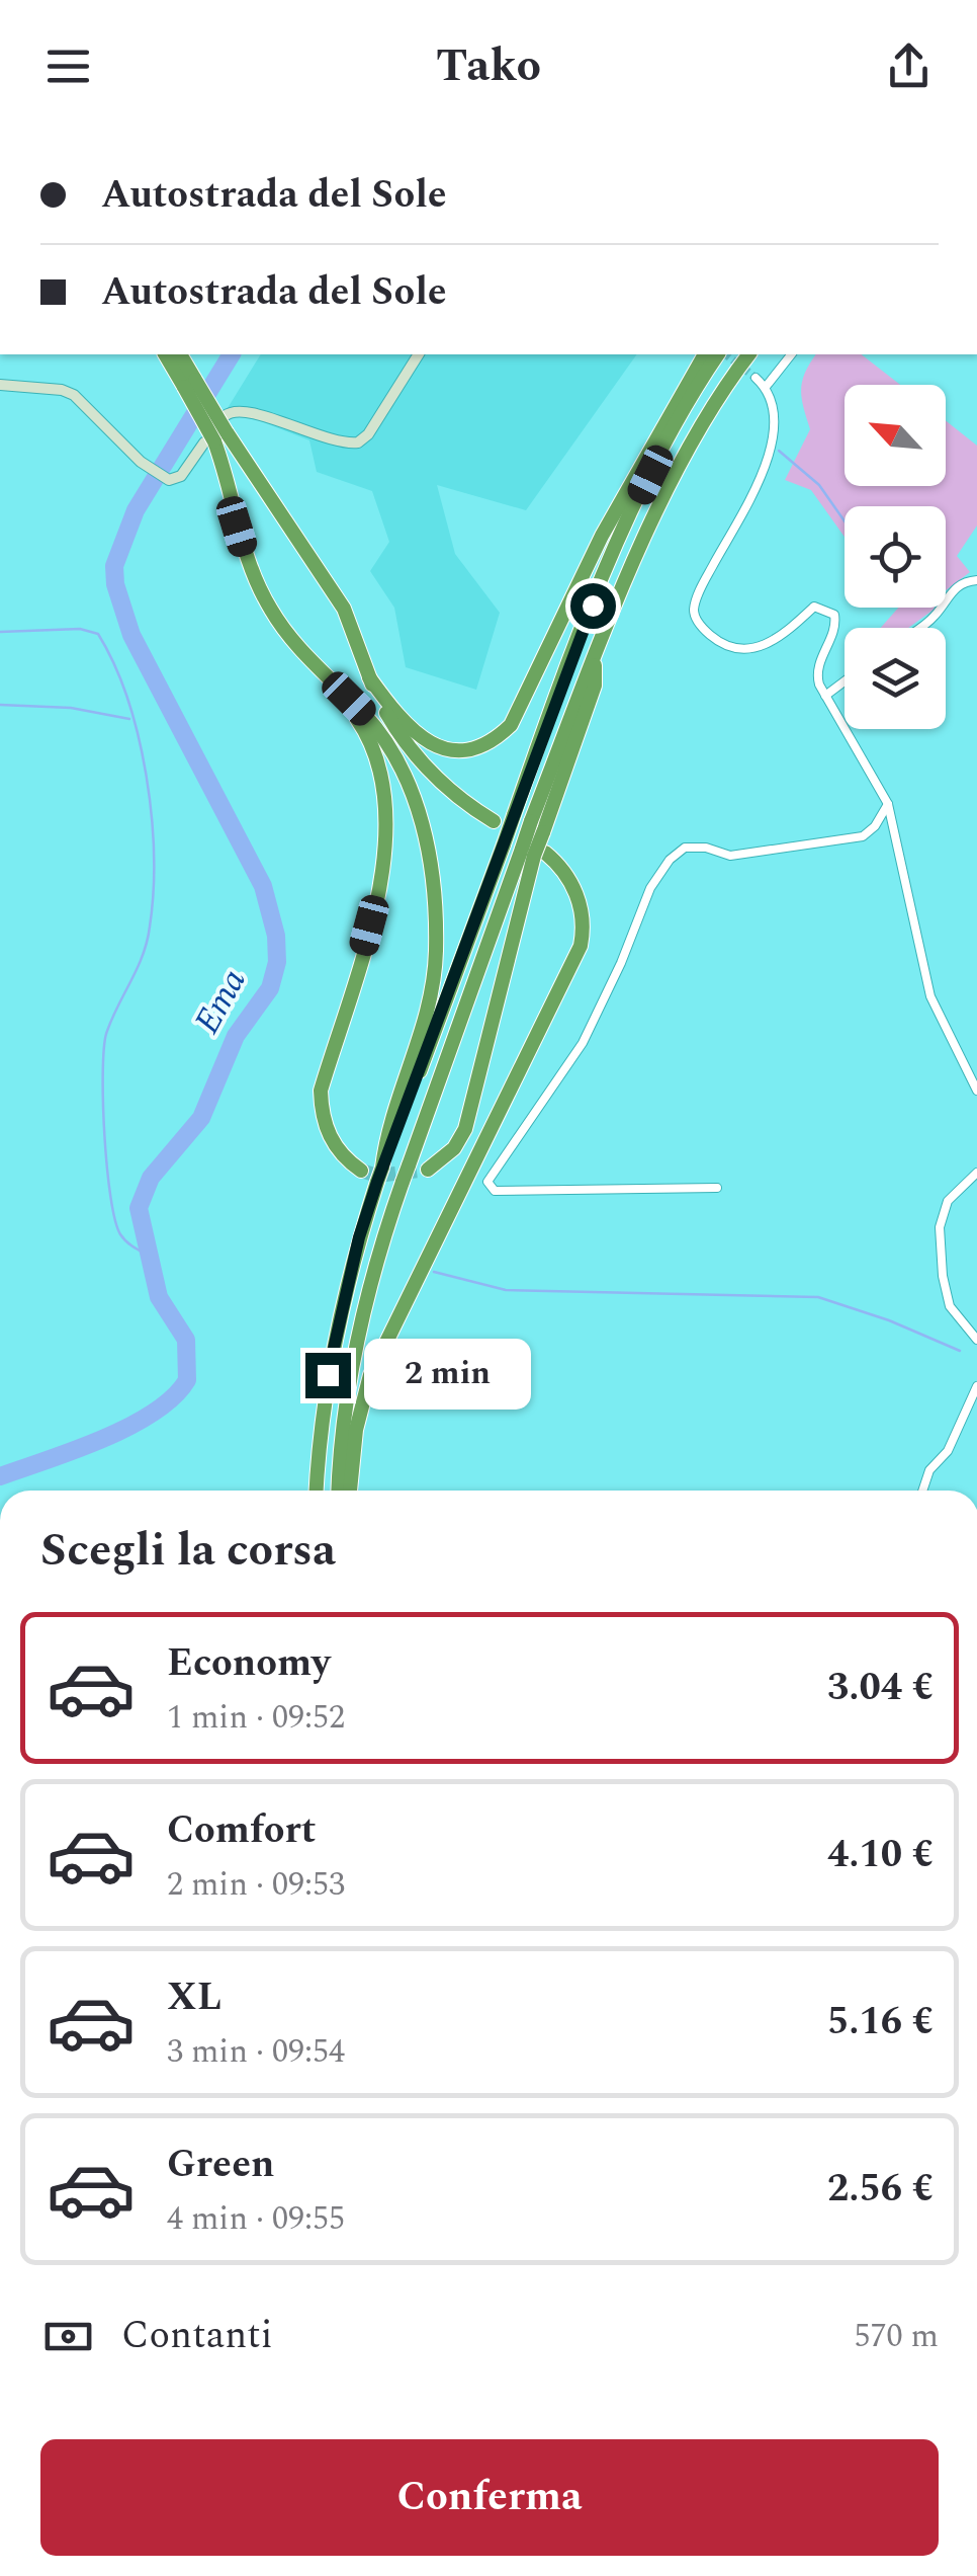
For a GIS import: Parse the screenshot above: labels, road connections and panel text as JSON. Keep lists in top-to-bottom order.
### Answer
{
  "water": ["Ema"],
  "north": "top left",
  "page": {
    "header": "Tako",
    "banner": ["Autostrada del Sole", "Autostrada del Sole"],
    "bubble": "2 min",
    "heading": "Scegli la corsa",
    "list": [
      {
        "name": "Economy",
        "note": "1 min · 09:52",
        "value": "3.04 €"
      },
      {
        "name": "Comfort",
        "note": "2 min · 09:53",
        "value": "4.10 €"
      },
      {
        "name": "XL",
        "note": "3 min · 09:54",
        "value": "5.16 €"
      },
      {
        "name": "Green",
        "note": "4 min · 09:55",
        "value": "2.56 €"
      }
    ],
    "pay": ["Contanti", "570 m"],
    "buttons": "Conferma"
  }
}
